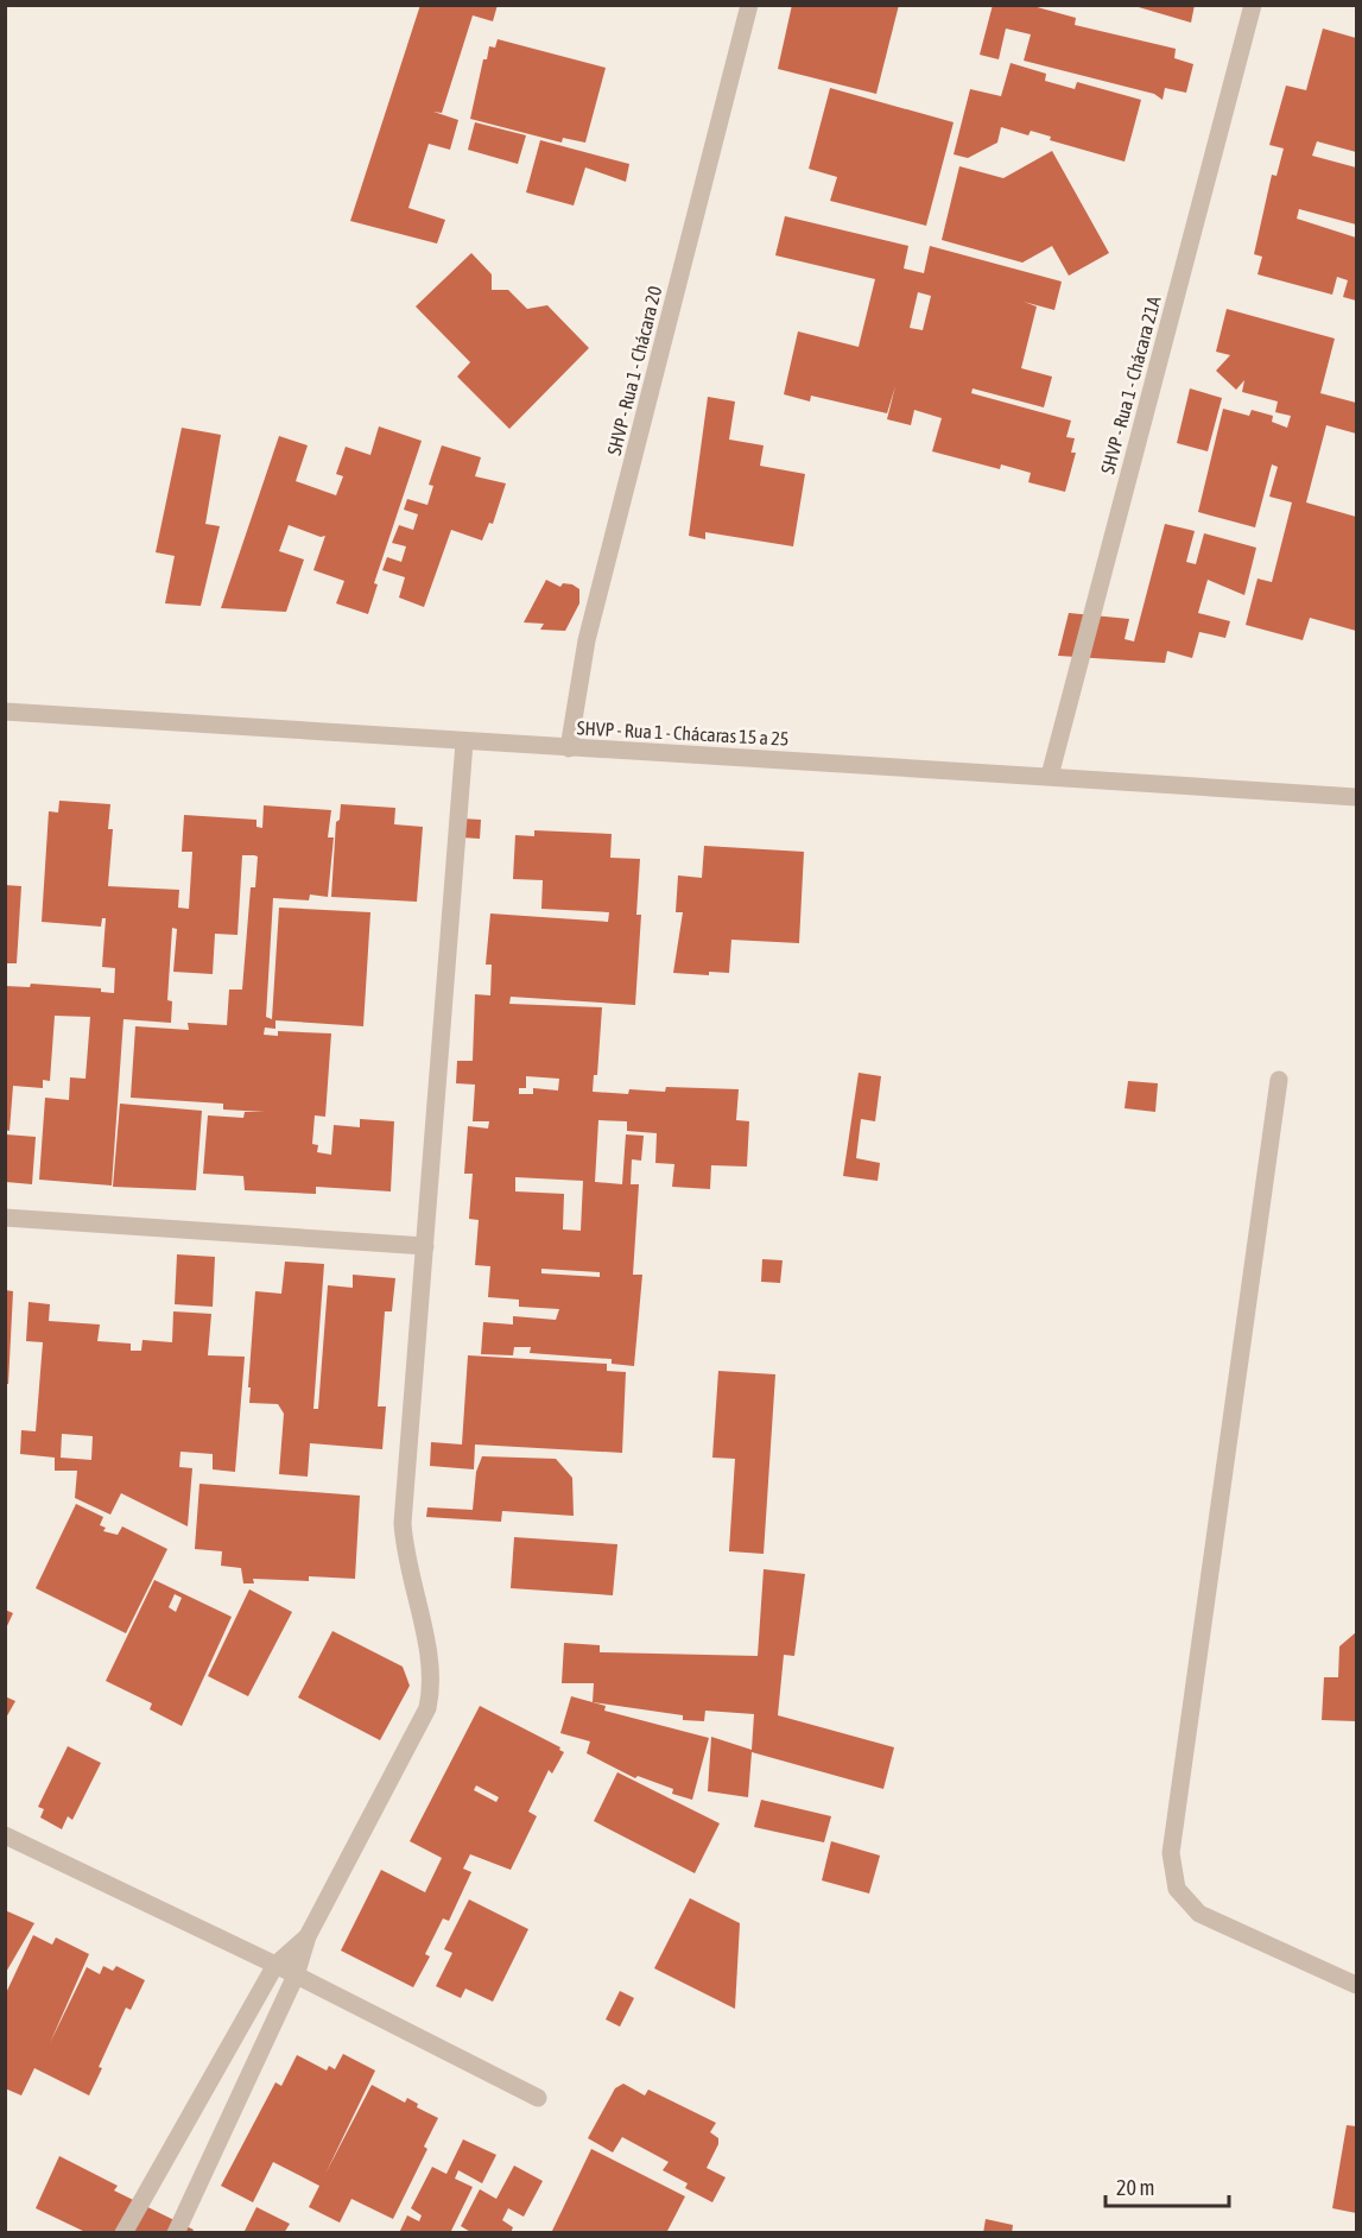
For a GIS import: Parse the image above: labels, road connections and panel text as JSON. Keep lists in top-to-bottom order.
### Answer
{
  "streets": {
    "street": ["SHVP - Rua 1 - Chácara 20", "SHVP - Rua 1 - Chácara 21A", "SHVP - Rua 1 - Chácaras 15 a 25"]
  },
  "crossings": [
    ["SHVP - Rua 1 - Chácara 20", "SHVP - Rua 1 - Chácaras 15 a 25"],
    ["SHVP - Rua 1 - Chácara 21A", "SHVP - Rua 1 - Chácaras 15 a 25"]
  ],
  "scale_bar": "20 m"
}
